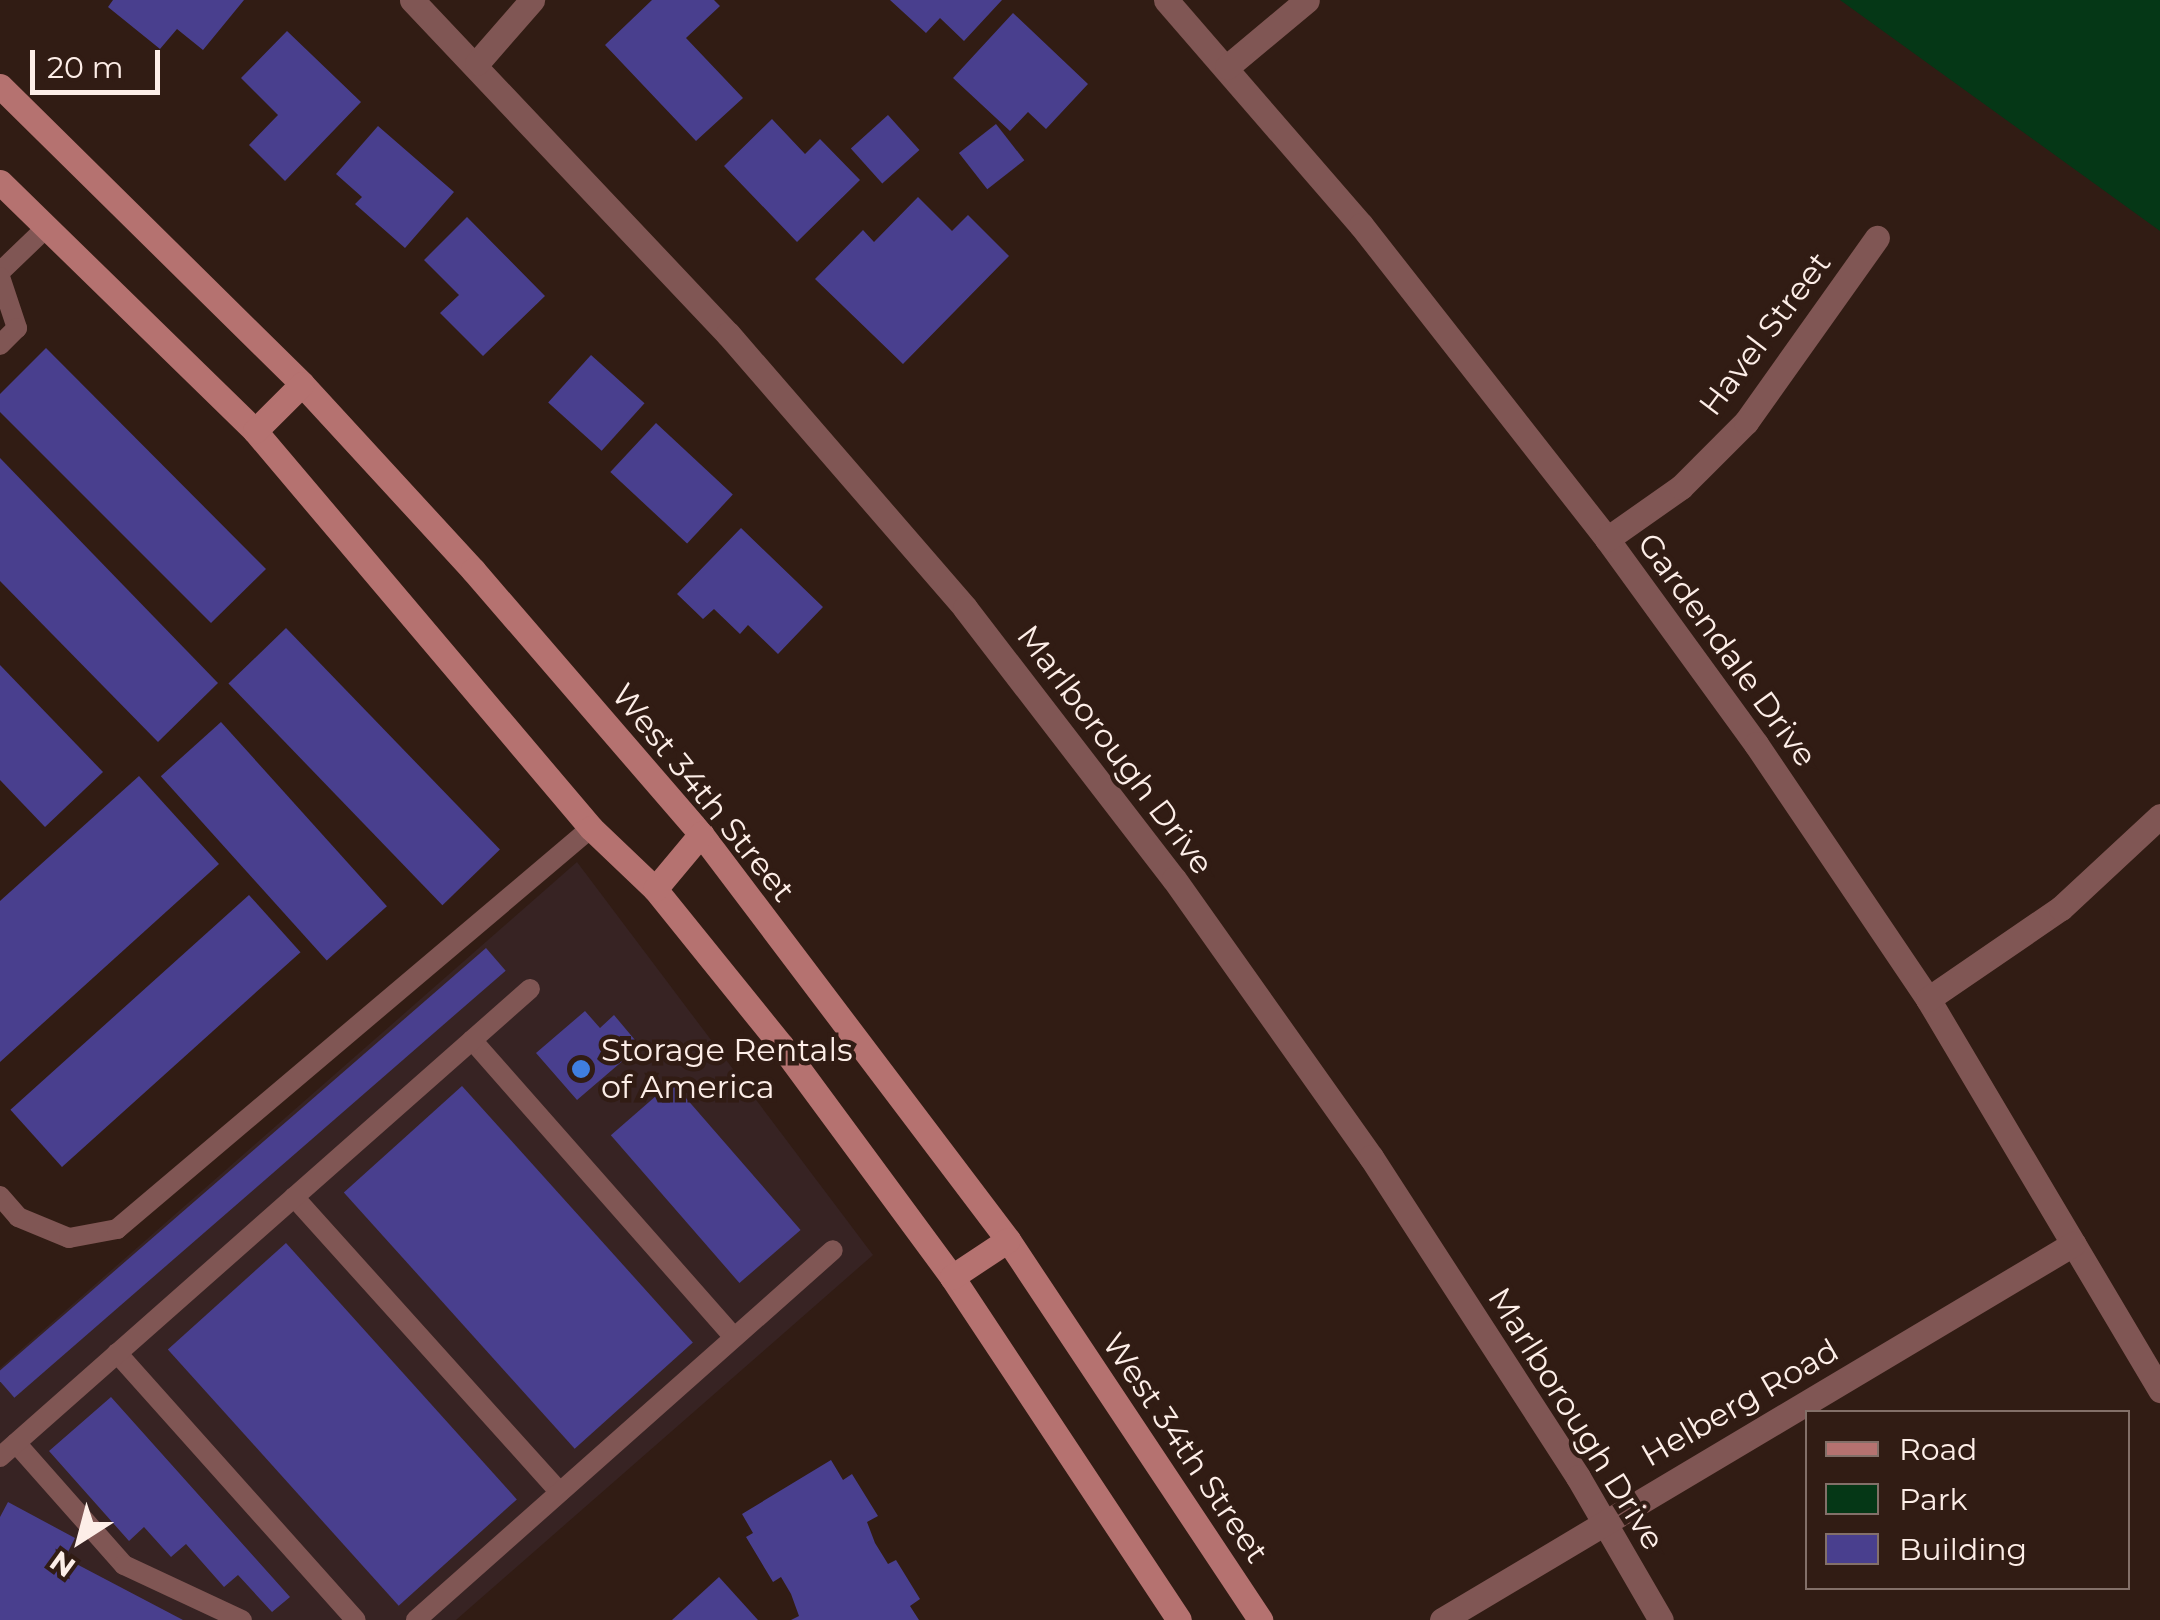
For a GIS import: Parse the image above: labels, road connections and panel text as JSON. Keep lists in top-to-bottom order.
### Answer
{
  "streets": {
    "main road": ["West 34th Street"],
    "street": [
      "Havel Street",
      "Gardendale Drive",
      "Marlborough Drive",
      "Helberg Road"
    ]
  },
  "crossings": [
    ["Havel Street", "Gardendale Drive"],
    ["Gardendale Drive", "Helberg Road"],
    ["Marlborough Drive", "Helberg Road"]
  ],
  "places": ["Storage Rentals of America"],
  "legend": ["Road", "Park", "Building"],
  "scale_bar": "20 m",
  "north": "bottom left"
}
